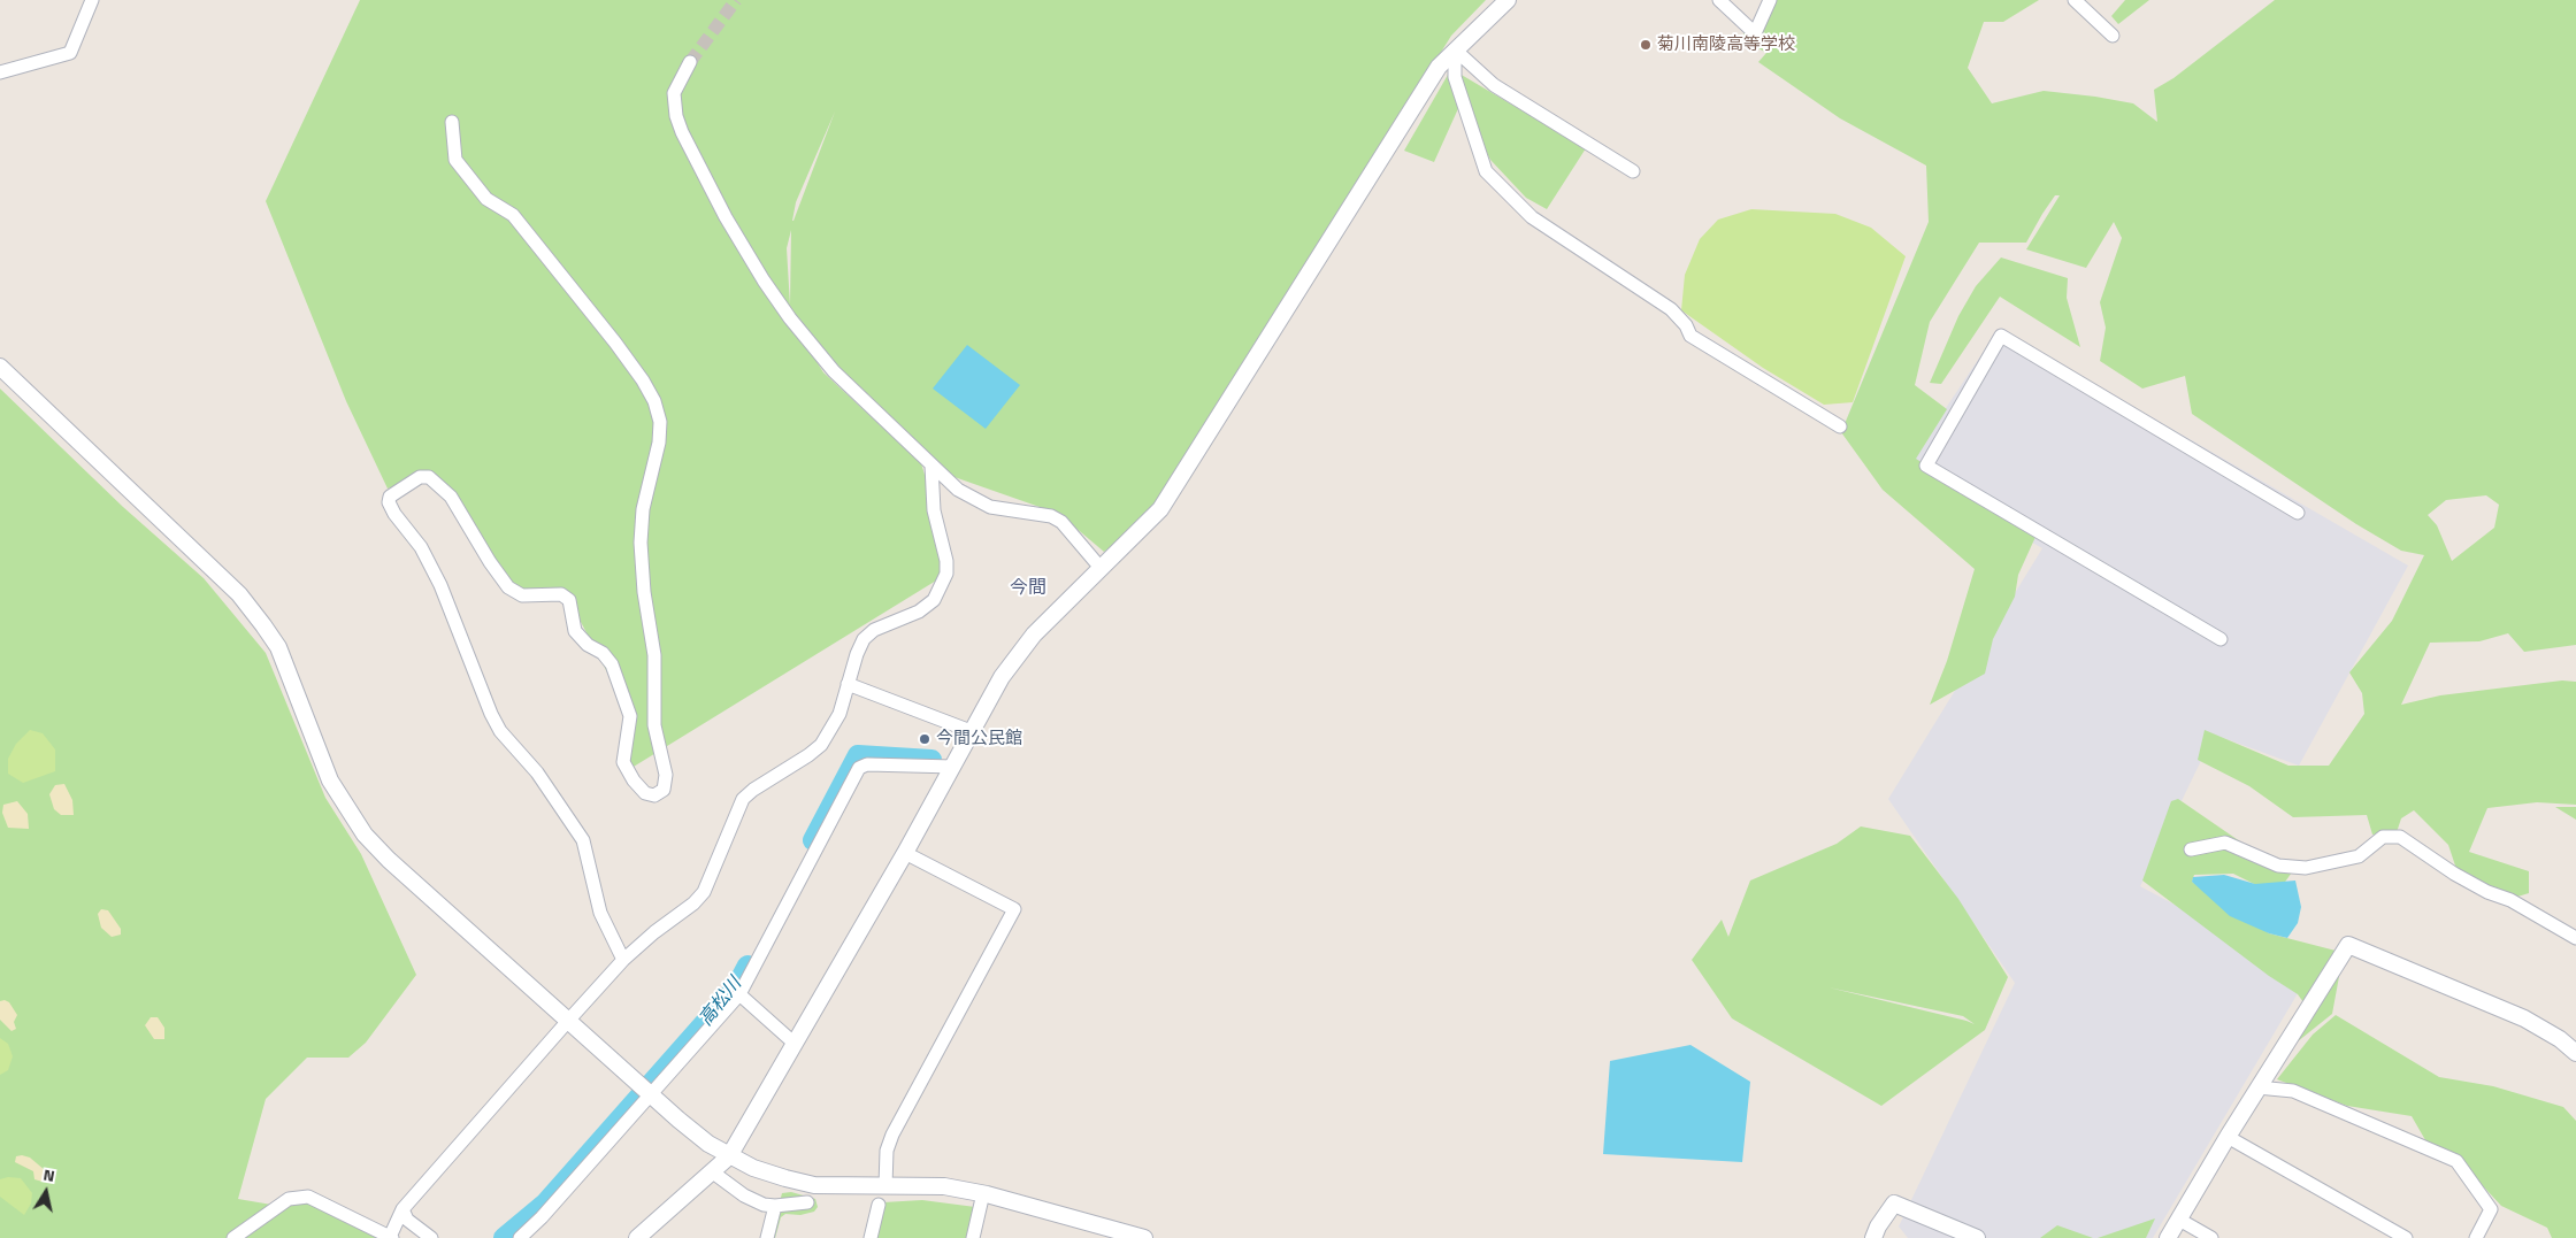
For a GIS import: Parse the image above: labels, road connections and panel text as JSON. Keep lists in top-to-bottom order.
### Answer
{
  "districts": ["今間"],
  "water": ["高松川"],
  "places": ["菊川南陵高等学校", "今間公民館"],
  "north": "top"
}
